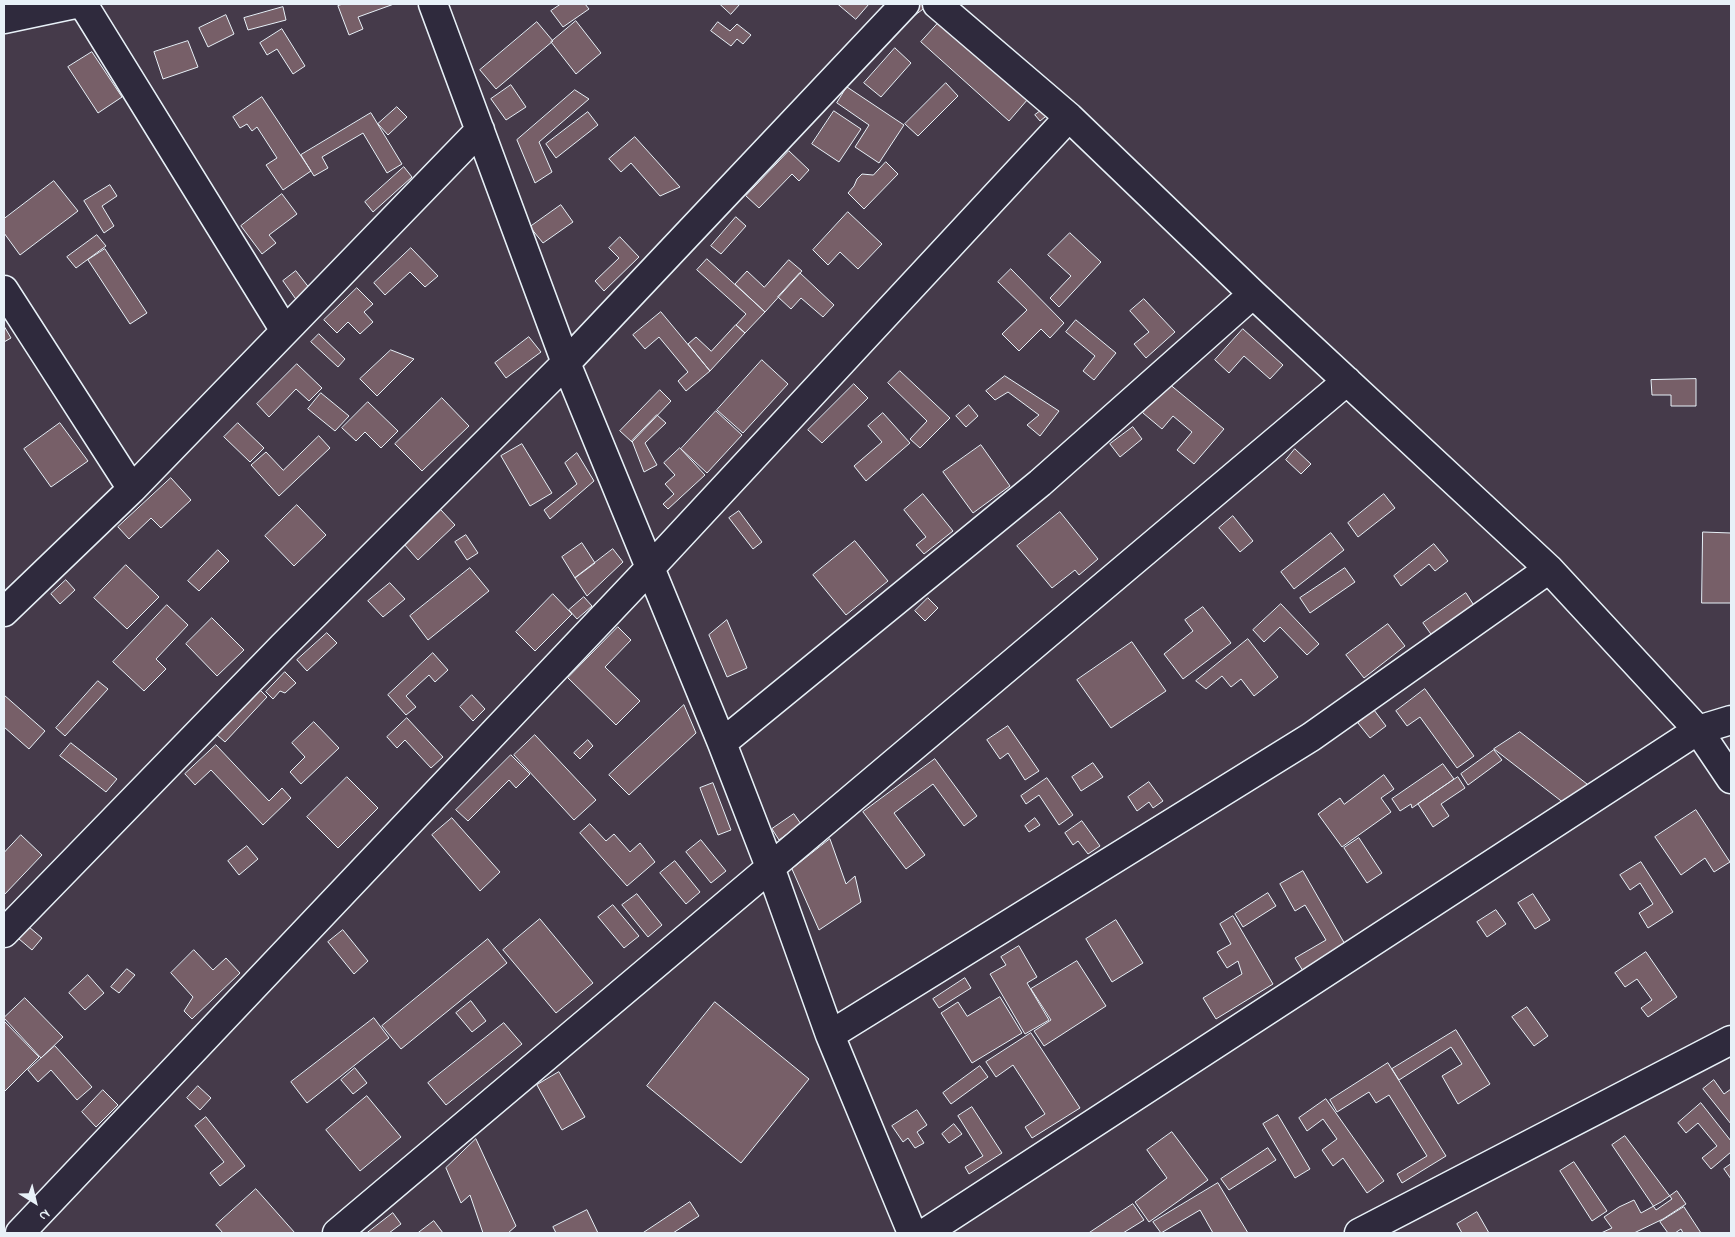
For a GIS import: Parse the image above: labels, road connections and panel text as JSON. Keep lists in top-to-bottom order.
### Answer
{
  "north": "bottom right"
}
